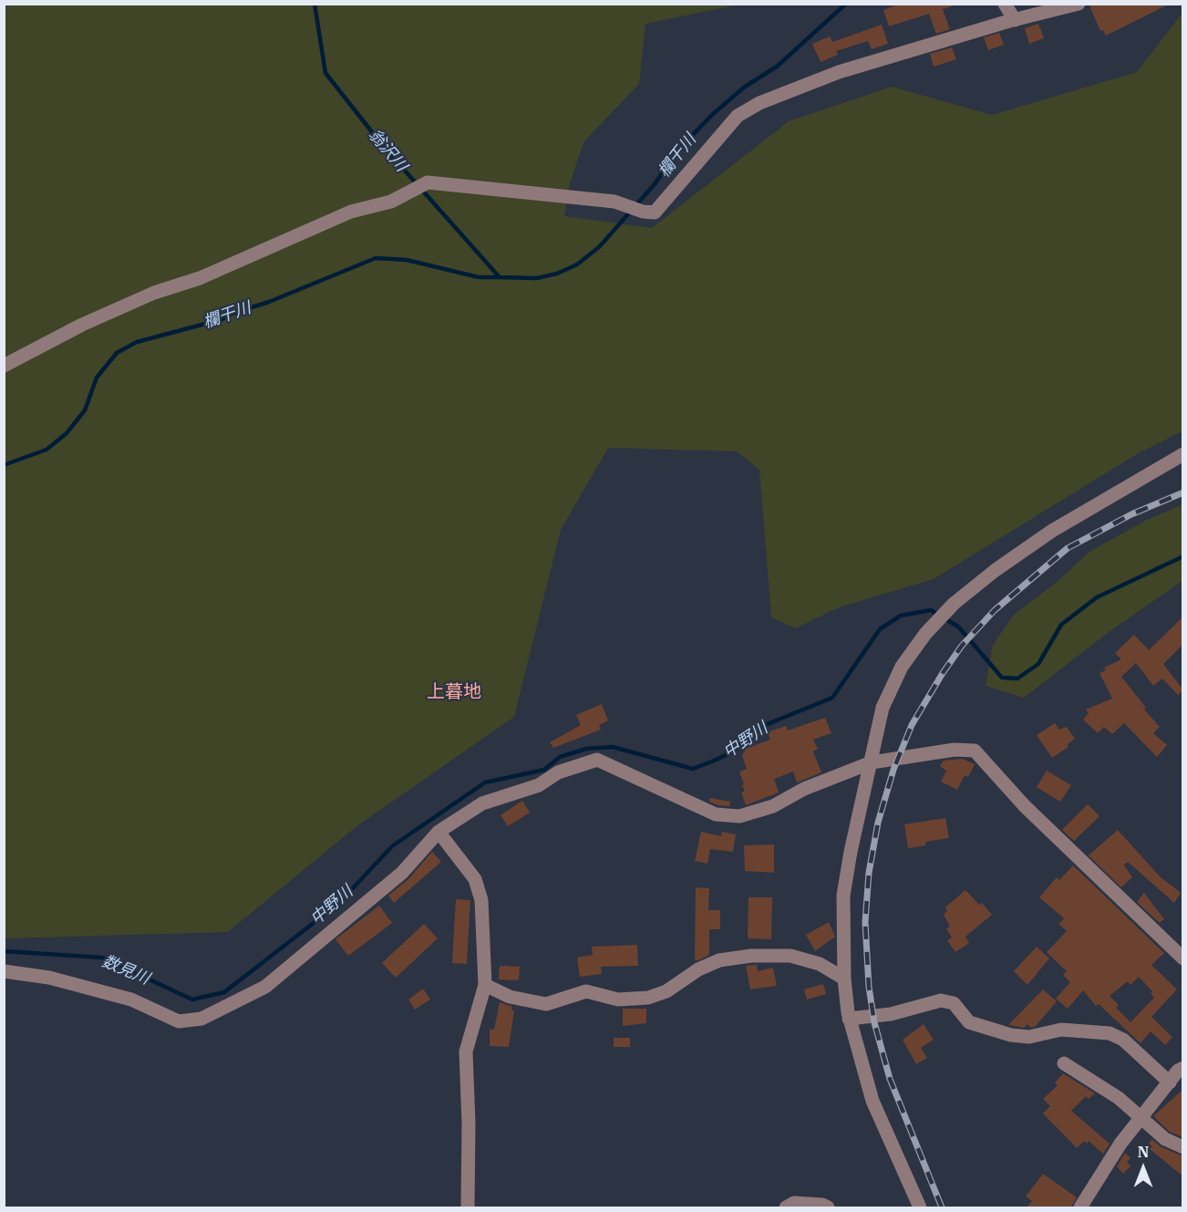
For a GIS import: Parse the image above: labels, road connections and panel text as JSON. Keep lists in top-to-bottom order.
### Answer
{
  "districts": ["上暮地"],
  "water": [
    "翁沢川",
    "欄干川",
    "中野川",
    "数見川"
  ],
  "north": "top"
}
